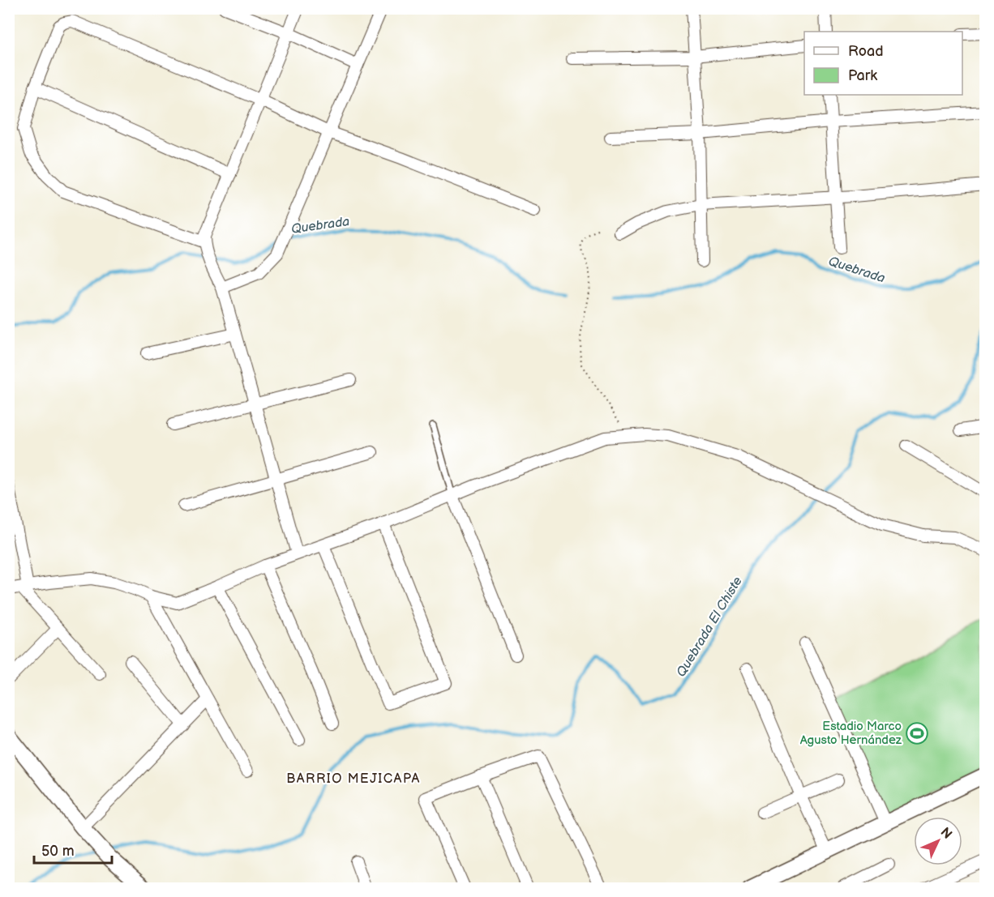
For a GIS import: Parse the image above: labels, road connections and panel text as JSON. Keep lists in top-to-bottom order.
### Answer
{
  "districts": ["BARRIO MEJICAPA"],
  "water": ["Quebrada", "Quebrada El Chiste"],
  "places": {
    "sports": ["Estadio Marco Agusto Hernández"]
  },
  "legend": ["Road", "Park"],
  "scale_bar": "50 m",
  "north": "top right"
}
